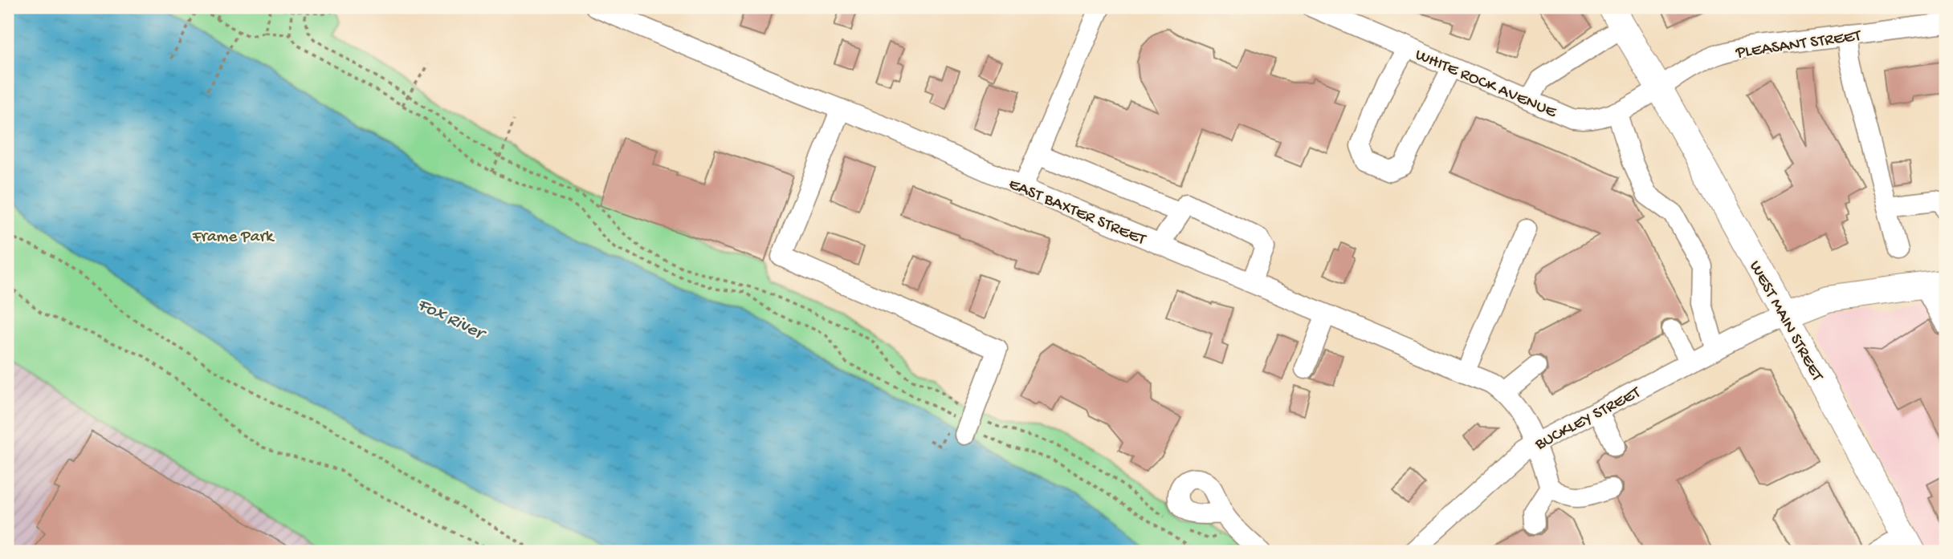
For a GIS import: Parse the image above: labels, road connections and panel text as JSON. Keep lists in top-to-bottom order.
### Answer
{
  "streets": {
    "main road": ["WEST MAIN STREET"],
    "street": [
      "PLEASANT STREET",
      "WHITE ROCK AVENUE",
      "EAST BAXTER STREET",
      "BUCKLEY STREET"
    ]
  },
  "crossings": [
    ["PLEASANT STREET", "WHITE ROCK AVENUE"],
    ["PLEASANT STREET", "WEST MAIN STREET"],
    ["WHITE ROCK AVENUE", "WEST MAIN STREET"],
    ["EAST BAXTER STREET", "BUCKLEY STREET"],
    ["WEST MAIN STREET", "BUCKLEY STREET"]
  ],
  "water": ["Fox River"],
  "parks": ["Frame Park"]
}
